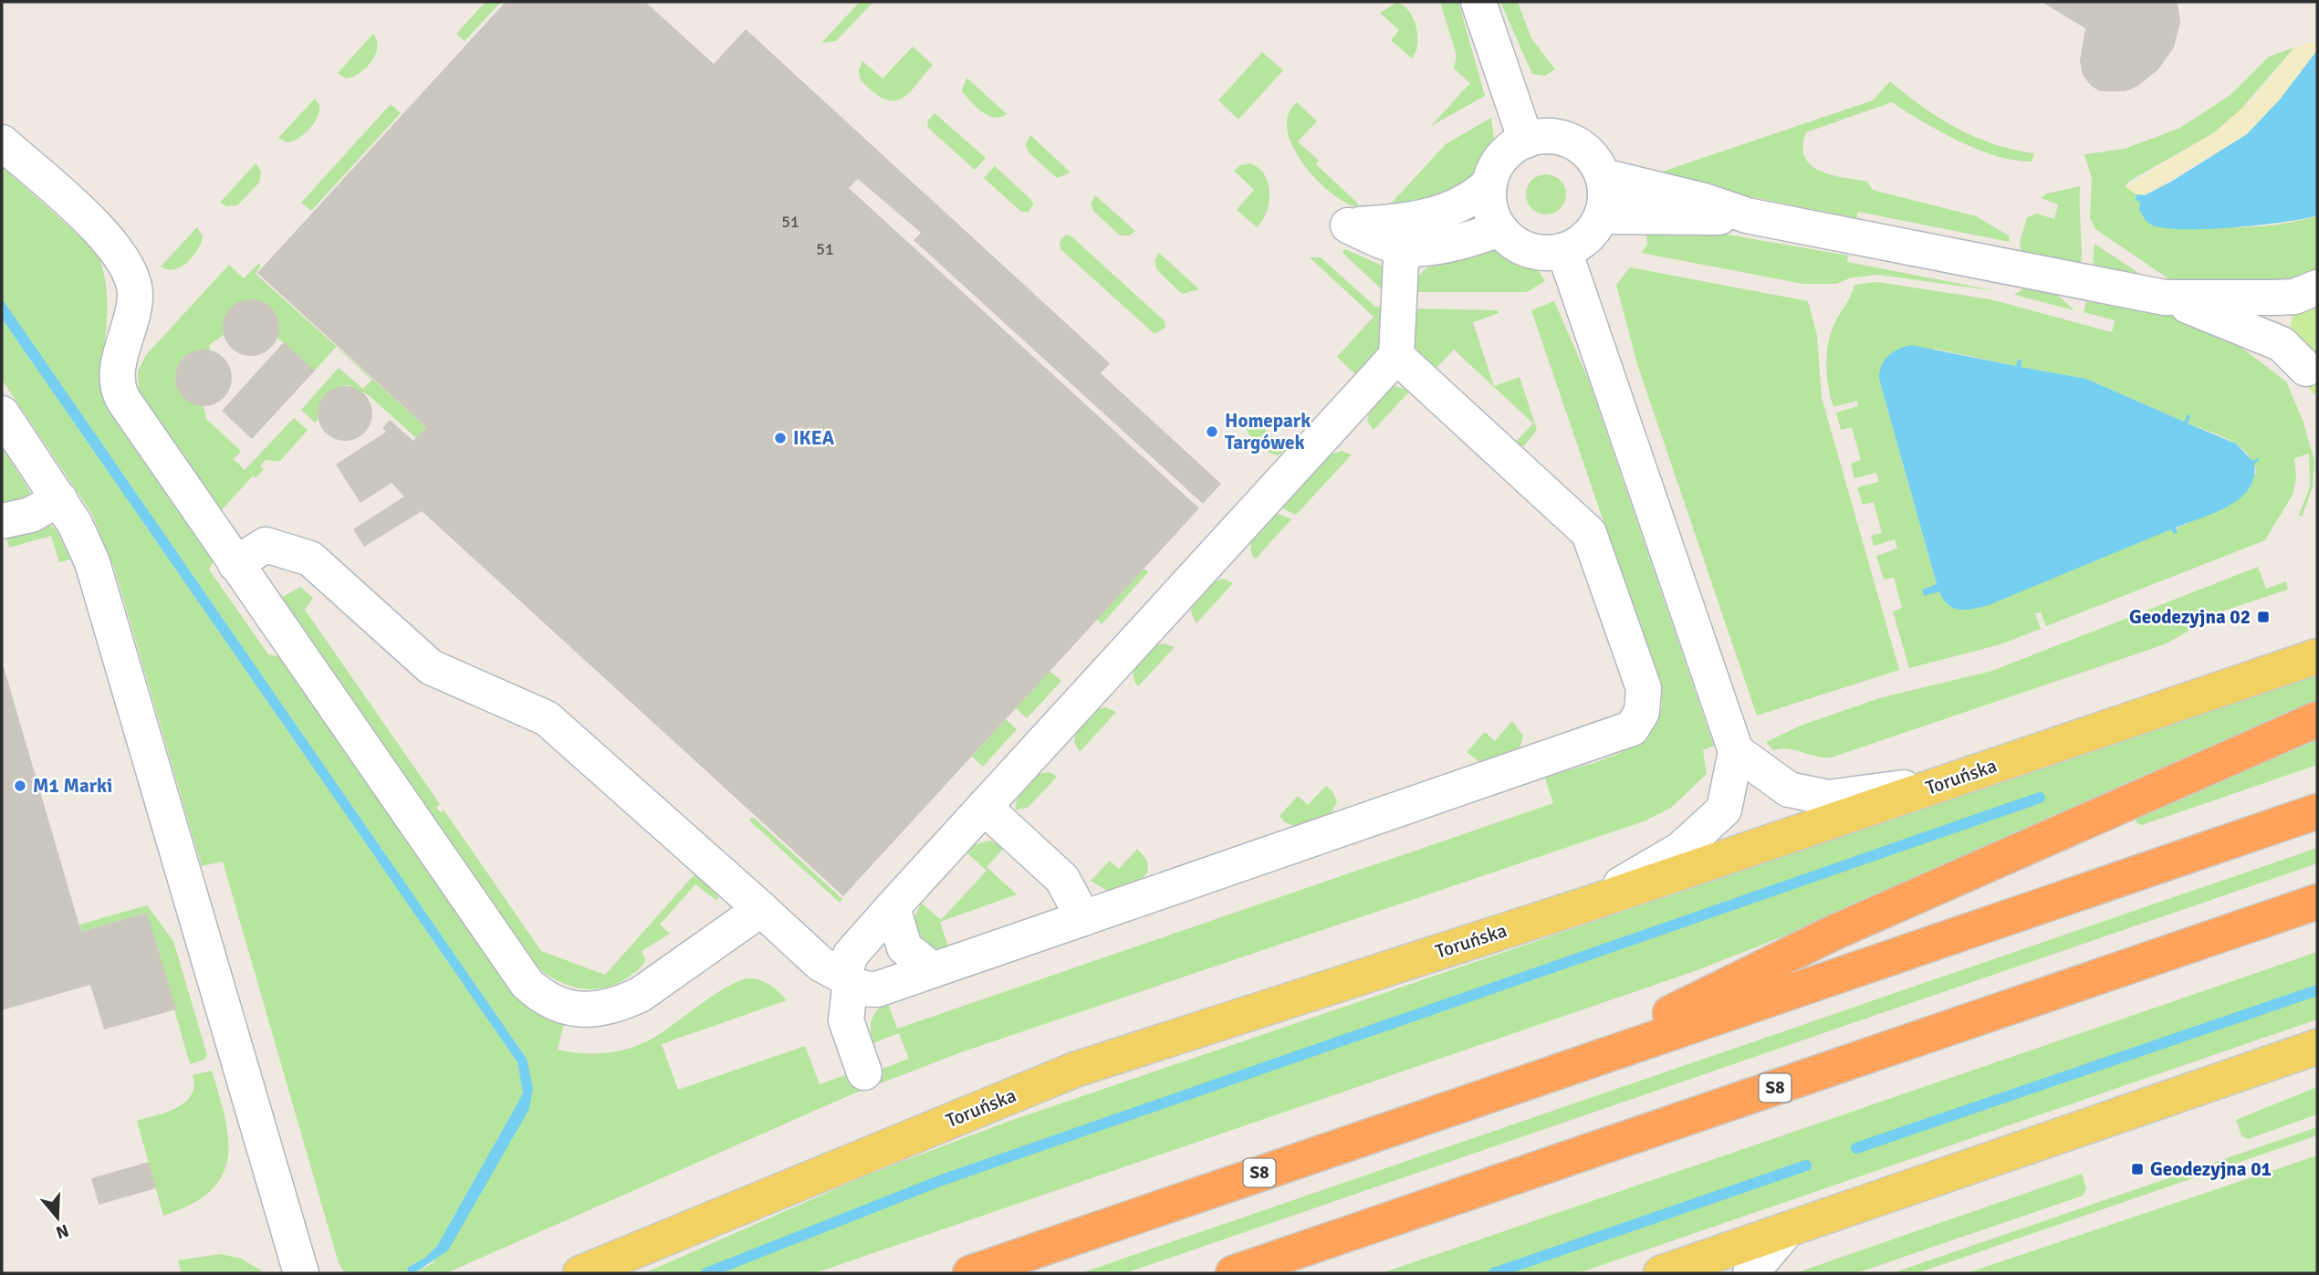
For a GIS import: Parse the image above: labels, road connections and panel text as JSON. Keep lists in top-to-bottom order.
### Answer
{
  "streets": {
    "highway": ["S8"],
    "main road": ["Toruńska"]
  },
  "places": {
    "other": ["Homepark Targówek", "IKEA", "M1 Marki"],
    "transit": ["Geodezyjna 02", "Geodezyjna 01"]
  },
  "house_numbers": ["51", "51"],
  "north": "bottom"
}
